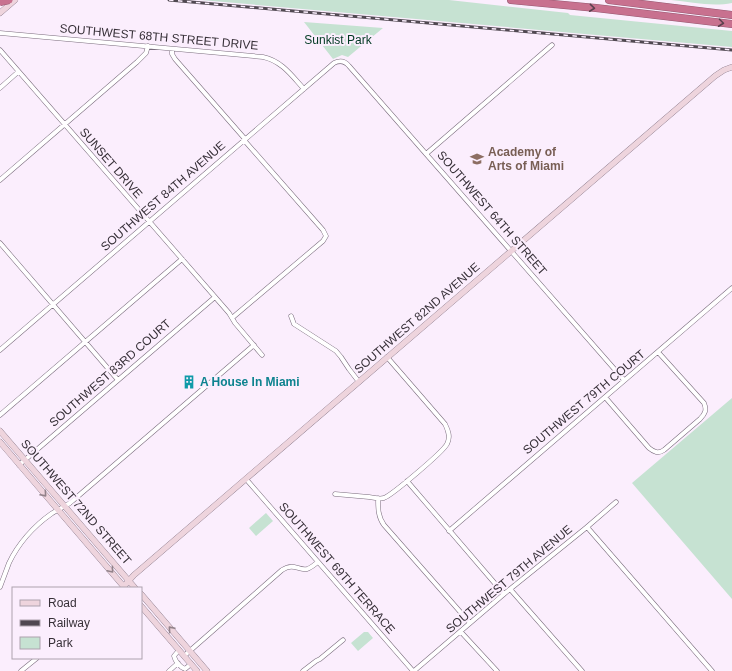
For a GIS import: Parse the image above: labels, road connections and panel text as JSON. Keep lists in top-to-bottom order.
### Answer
{
  "streets": {
    "street": [
      "SOUTHWEST 68TH STREET DRIVE",
      "SUNSET DRIVE",
      "SOUTHWEST 84TH AVENUE",
      "SOUTHWEST 64TH STREET",
      "SOUTHWEST 82ND AVENUE",
      "SOUTHWEST 83RD COURT",
      "SOUTHWEST 79TH COURT",
      "SOUTHWEST 72ND STREET",
      "SOUTHWEST 69TH TERRACE",
      "SOUTHWEST 79TH AVENUE"
    ]
  },
  "crossings": [
    ["SOUTHWEST 68TH STREET DRIVE", "SOUTHWEST 84TH AVENUE"],
    ["SUNSET DRIVE", "SOUTHWEST 84TH AVENUE"],
    ["SUNSET DRIVE", "SOUTHWEST 83RD COURT"],
    ["SOUTHWEST 84TH AVENUE", "SOUTHWEST 64TH STREET"],
    ["SOUTHWEST 64TH STREET", "SOUTHWEST 82ND AVENUE"],
    ["SOUTHWEST 64TH STREET", "SOUTHWEST 79TH COURT"],
    ["SOUTHWEST 82ND AVENUE", "SOUTHWEST 72ND STREET"],
    ["SOUTHWEST 82ND AVENUE", "SOUTHWEST 69TH TERRACE"],
    ["SOUTHWEST 83RD COURT", "SOUTHWEST 72ND STREET"],
    ["SOUTHWEST 69TH TERRACE", "SOUTHWEST 79TH AVENUE"]
  ],
  "parks": ["Sunkist Park"],
  "places": {
    "school or university": ["Academy of Arts of Miami"],
    "building": ["A House In Miami"]
  },
  "legend": ["Road", "Railway", "Park"]
}
